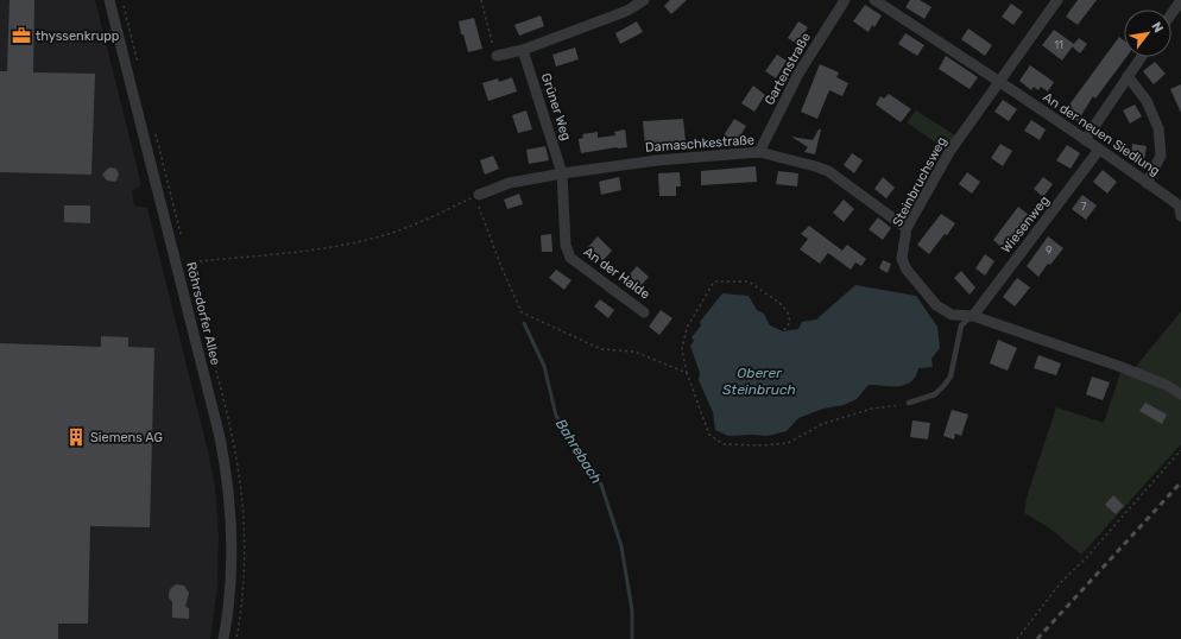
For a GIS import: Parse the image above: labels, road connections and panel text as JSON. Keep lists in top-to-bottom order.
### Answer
{
  "streets": {
    "street": [
      "Gartenstraße",
      "Grüner Weg",
      "An der neuen Siedlung",
      "Damaschkestraße",
      "Steinbruchsweg",
      "Wiesenweg",
      "An der Halde",
      "Röhrsdorfer Allee"
    ]
  },
  "crossings": [
    ["Gartenstraße", "Damaschkestraße"],
    ["Grüner Weg", "Damaschkestraße"],
    ["Grüner Weg", "An der Halde"],
    ["An der neuen Siedlung", "Steinbruchsweg"],
    ["An der neuen Siedlung", "Wiesenweg"],
    ["Damaschkestraße", "Steinbruchsweg"],
    ["Damaschkestraße", "An der Halde"],
    ["Steinbruchsweg", "Wiesenweg"]
  ],
  "water": ["Oberer Steinbruch", "Bahrebach"],
  "places": {
    "office": ["thyssenkrupp"],
    "building": ["Siemens AG"]
  },
  "house_numbers": ["11", "7", "9"],
  "north": "top right"
}
